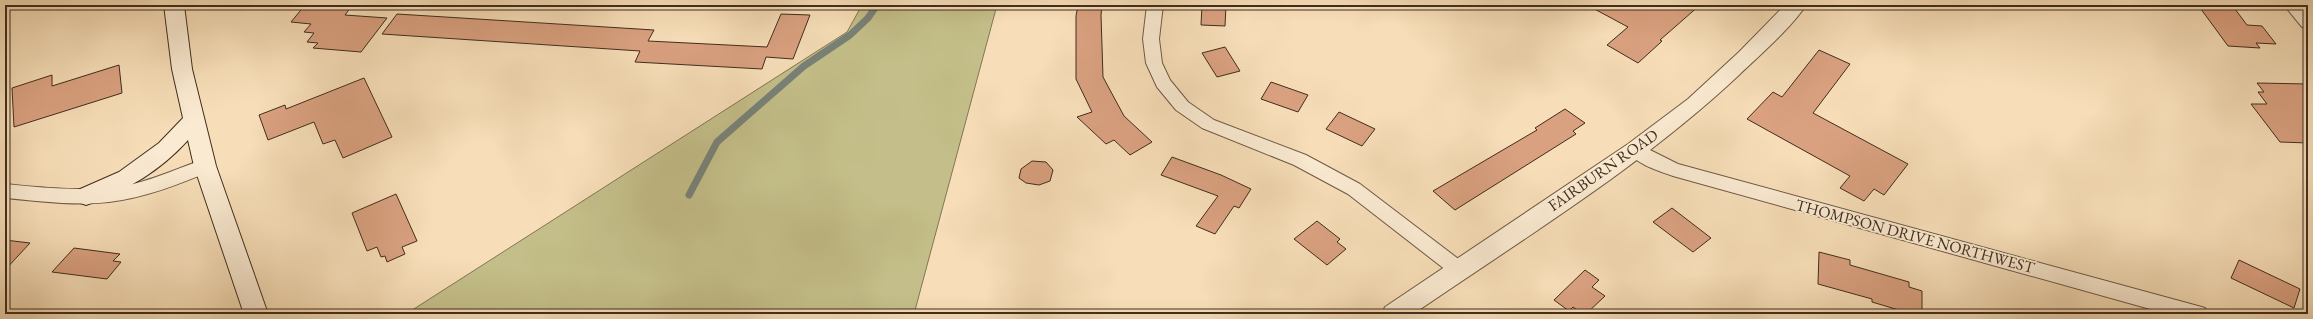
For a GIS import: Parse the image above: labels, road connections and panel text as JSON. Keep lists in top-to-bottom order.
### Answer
{
  "streets": {
    "street": ["FAIRBURN ROAD", "THOMPSON DRIVE NORTHWEST"]
  },
  "crossings": [
    ["FAIRBURN ROAD", "THOMPSON DRIVE NORTHWEST"]
  ]
}
